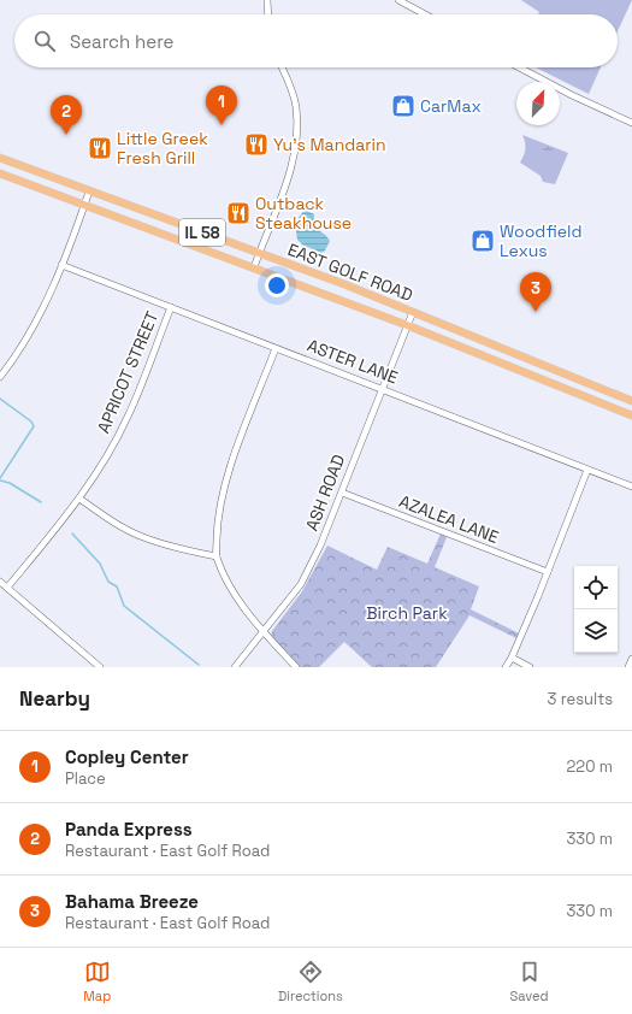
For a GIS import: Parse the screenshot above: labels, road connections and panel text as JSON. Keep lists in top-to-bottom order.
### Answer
{
  "streets": {
    "main road": ["IL 58", "EAST GOLF ROAD"],
    "street": [
      "ASTER LANE",
      "APRICOT STREET",
      "ASH ROAD",
      "AZALEA LANE"
    ]
  },
  "crossings": [
    ["EAST GOLF ROAD", "ASH ROAD"],
    ["ASTER LANE", "APRICOT STREET"],
    ["ASTER LANE", "ASH ROAD"],
    ["ASH ROAD", "AZALEA LANE"]
  ],
  "parks": ["Birch Park"],
  "places": {
    "shop": ["CarMax", "Woodfield Lexus"],
    "restaurant": ["Yu's Mandarin", "Little Greek Fresh Grill", "Outback Steakhouse"]
  },
  "north": "top right",
  "page": {
    "search": "Search here",
    "pins": ["1", "2", "3"],
    "heading": ["Nearby", "3 results"],
    "list": [
      {
        "mark": "1",
        "name": "Copley Center",
        "note": "Place",
        "value": "220 m"
      },
      {
        "mark": "2",
        "name": "Panda Express",
        "note": "Restaurant · East Golf Road",
        "value": "330 m"
      },
      {
        "mark": "3",
        "name": "Bahama Breeze",
        "note": "Restaurant · East Golf Road",
        "value": "330 m"
      }
    ],
    "nav": ["Map", "Directions", "Saved"]
  }
}
